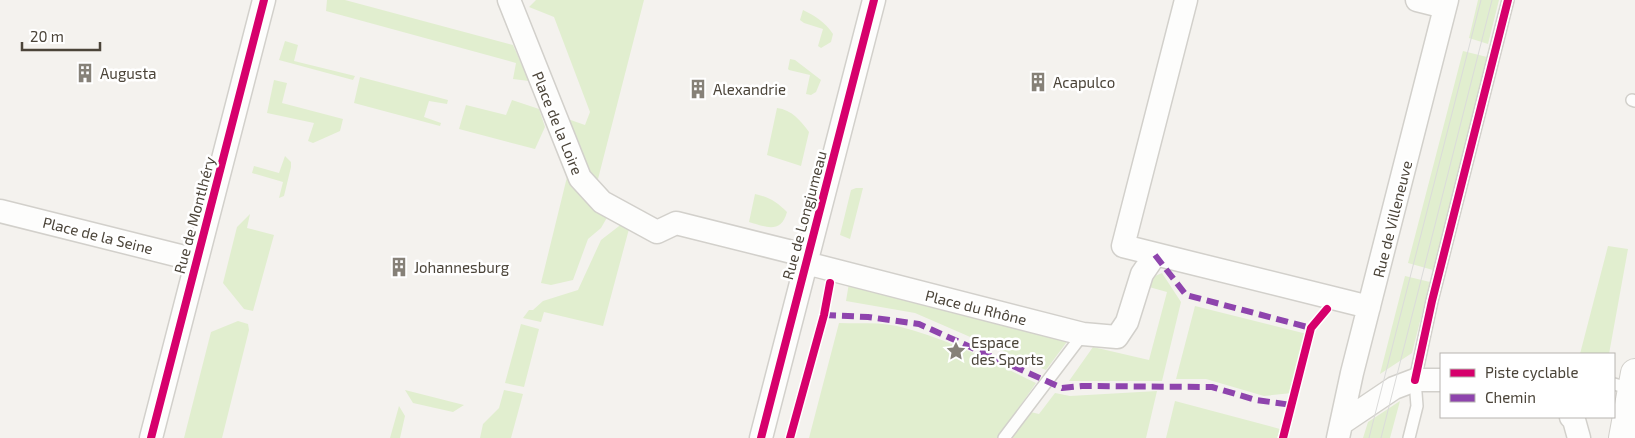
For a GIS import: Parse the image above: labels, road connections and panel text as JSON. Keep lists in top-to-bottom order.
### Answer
{
  "streets": {
    "street": [
      "Place de la Loire",
      "Rue de Montlhéry",
      "Rue de Longjumeau",
      "Rue de Villeneuve",
      "Place de la Seine",
      "Place du Rhône"
    ]
  },
  "crossings": [
    ["Place de la Loire", "Rue de Longjumeau"],
    ["Place de la Loire", "Place du Rhône"],
    ["Rue de Montlhéry", "Place de la Seine"],
    ["Rue de Longjumeau", "Place du Rhône"]
  ],
  "places": {
    "building": [
      "Augusta",
      "Acapulco",
      "Alexandrie",
      "Johannesburg"
    ],
    "place": ["Espace des Sports"]
  },
  "legend": ["Piste cyclable", "Chemin"],
  "scale_bar": "20 m"
}
